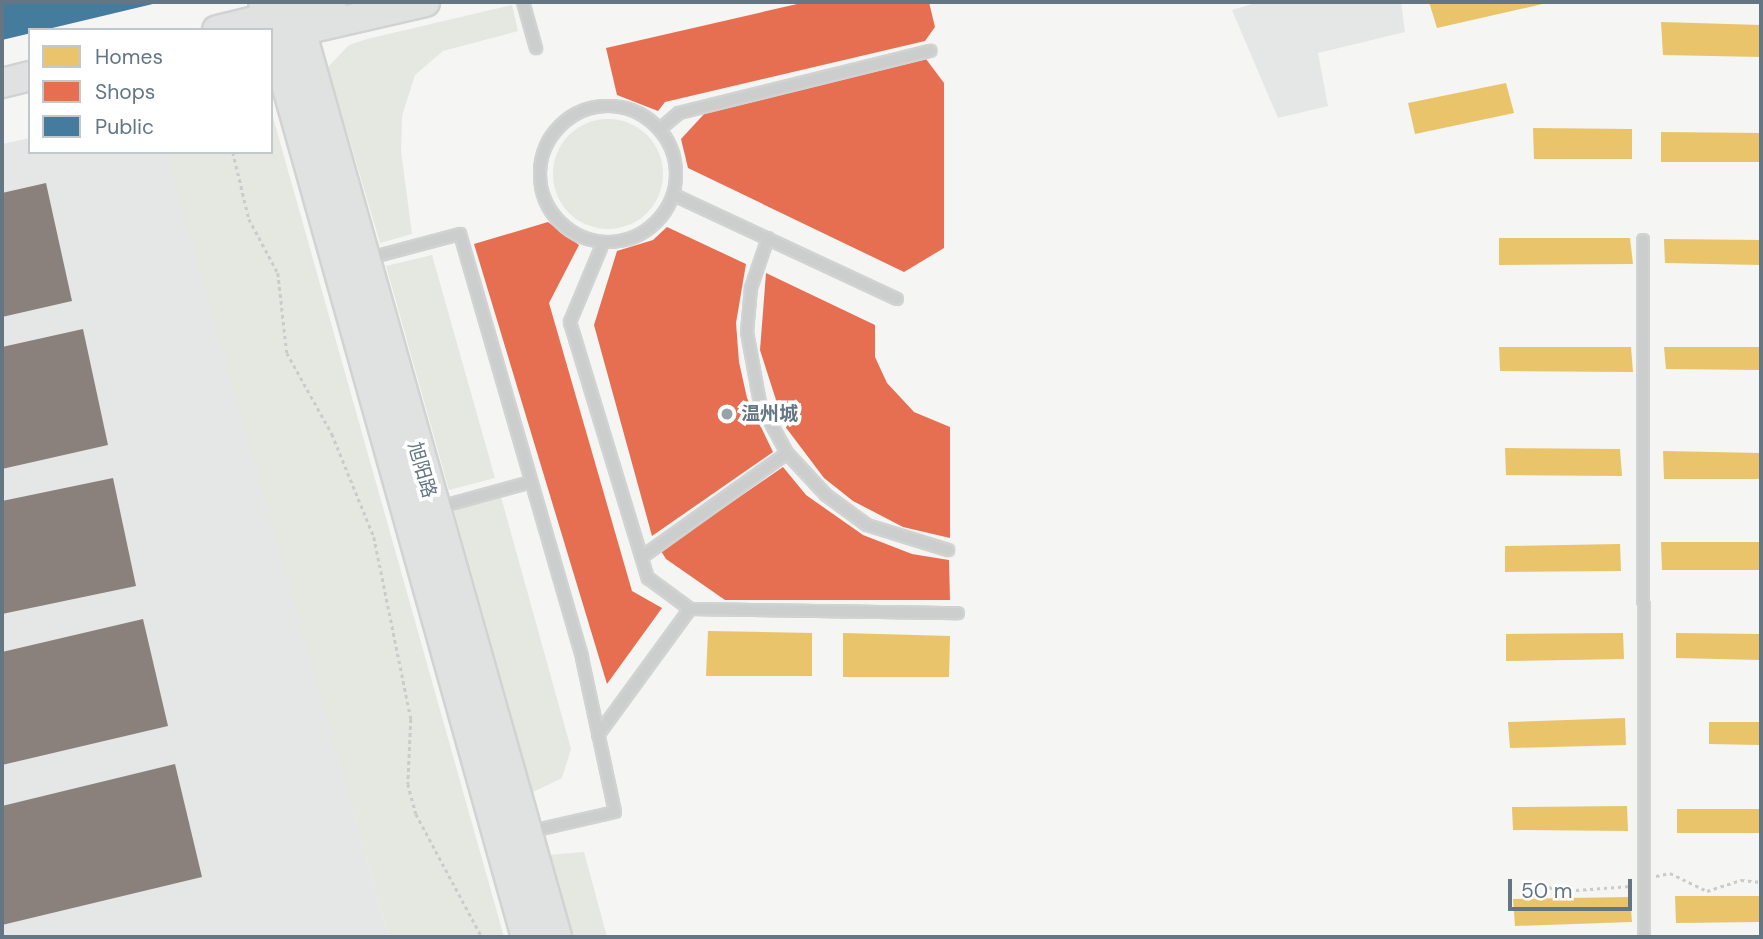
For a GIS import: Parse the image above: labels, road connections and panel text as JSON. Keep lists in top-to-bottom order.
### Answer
{
  "streets": {
    "main road": ["旭阳路"]
  },
  "places": ["温州城"],
  "legend": ["Homes", "Shops", "Public"],
  "scale_bar": "50 m"
}
